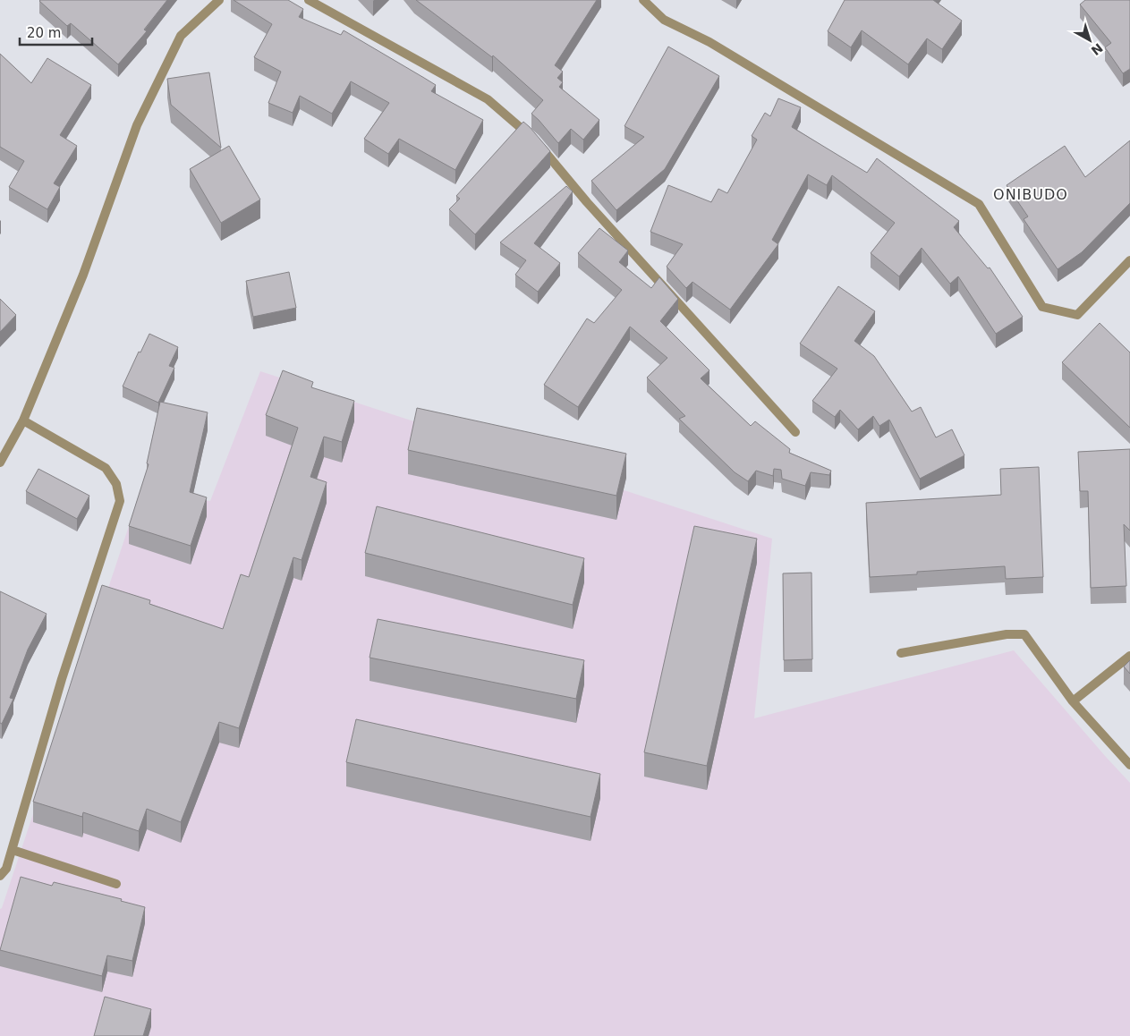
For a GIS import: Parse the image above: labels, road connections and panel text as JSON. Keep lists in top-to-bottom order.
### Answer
{
  "districts": ["ONIBUDO"],
  "scale_bar": "20 m",
  "north": "bottom right"
}
